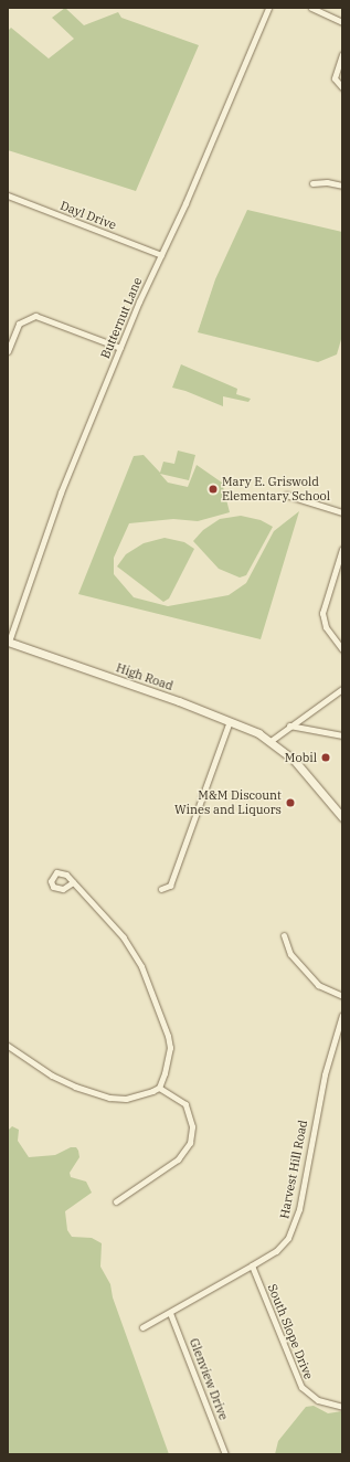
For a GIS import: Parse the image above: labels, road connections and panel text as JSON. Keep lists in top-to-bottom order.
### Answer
{
  "streets": {
    "main road": ["High Road"],
    "street": [
      "Dayl Drive",
      "Butternut Lane",
      "Harvest Hill Road",
      "South Slope Drive",
      "Glenview Drive"
    ]
  },
  "crossings": [
    ["Dayl Drive", "Butternut Lane"],
    ["Butternut Lane", "High Road"],
    ["Harvest Hill Road", "South Slope Drive"],
    ["Harvest Hill Road", "Glenview Drive"]
  ],
  "places": ["Mary E. Griswold Elementary School", "Mobil", "M&M Discount Wines and Liquors"]
}
